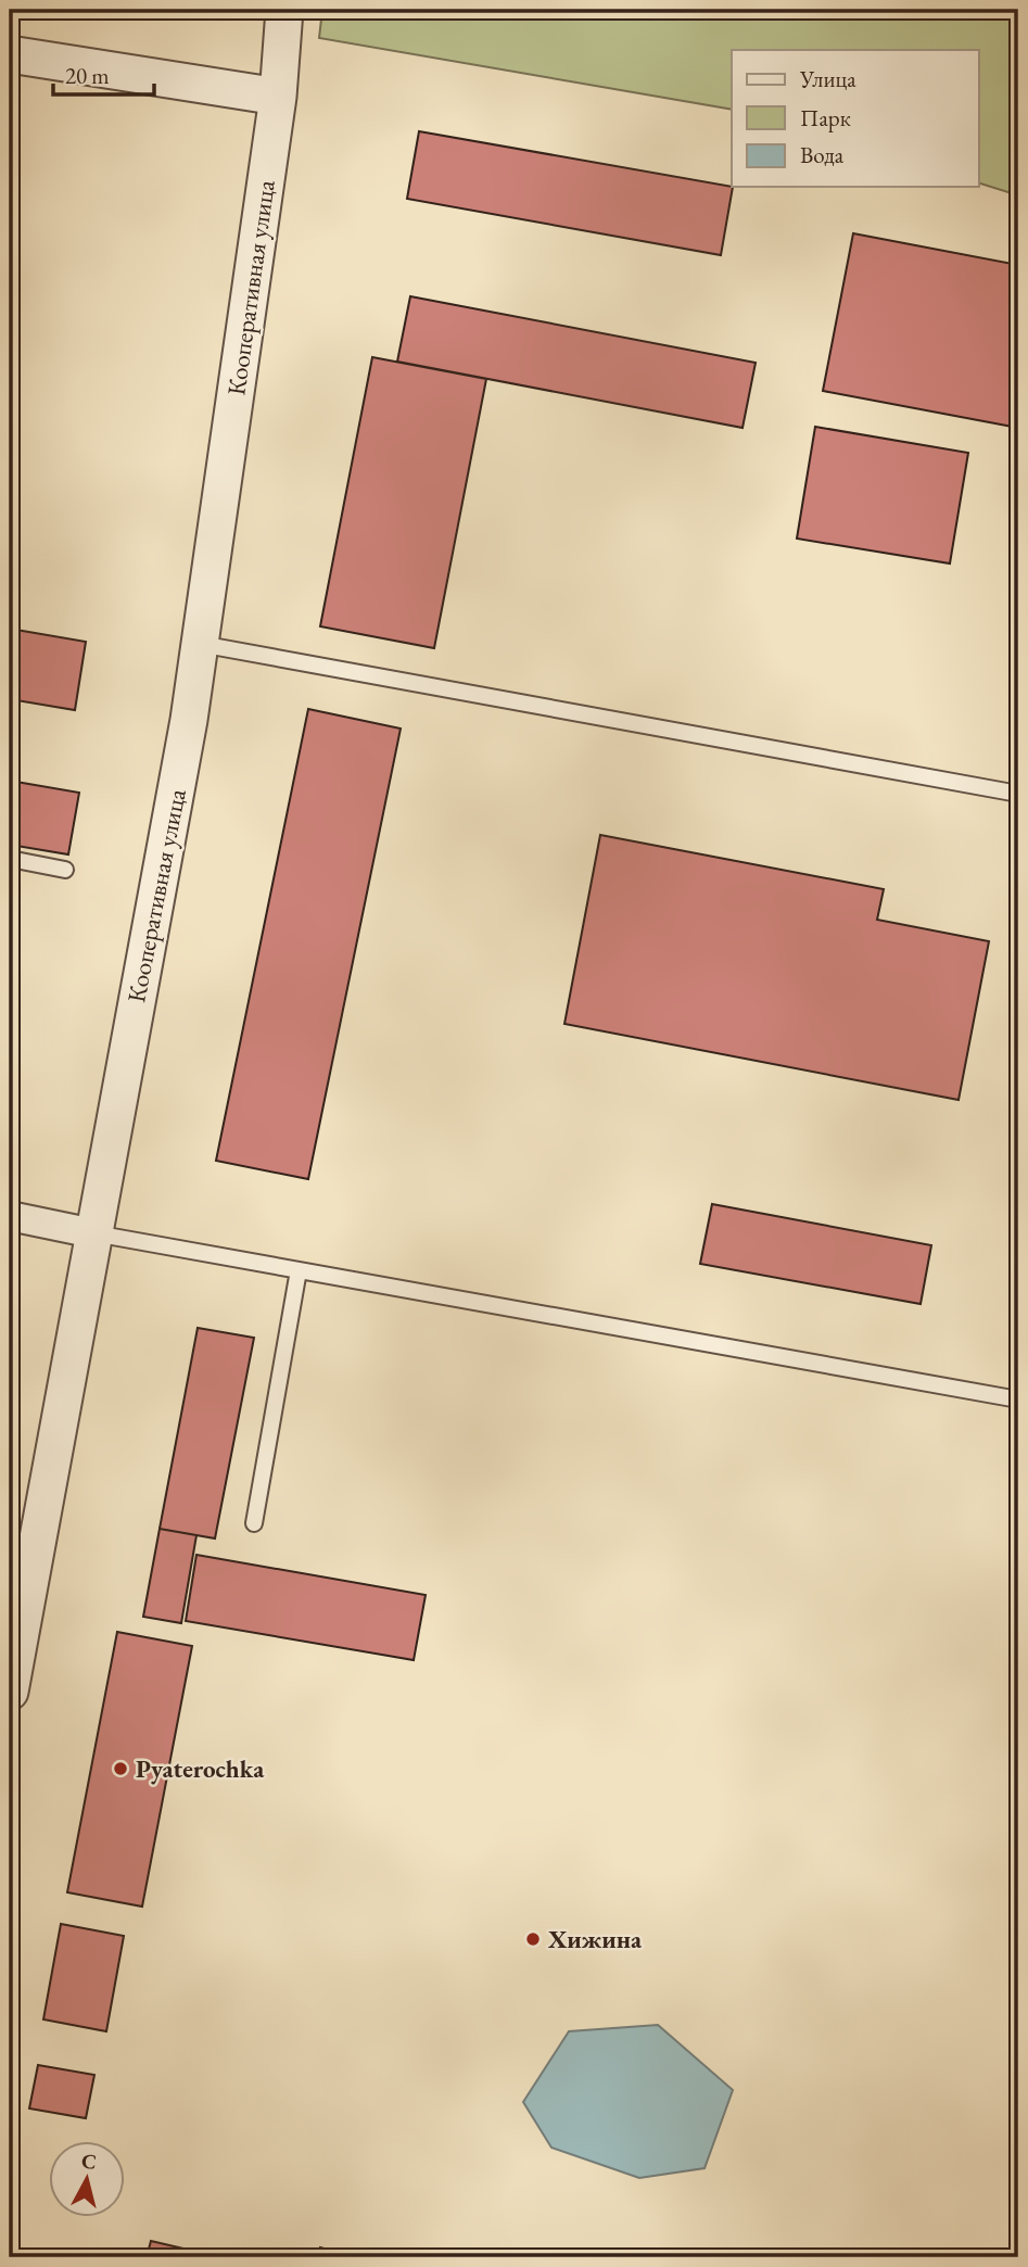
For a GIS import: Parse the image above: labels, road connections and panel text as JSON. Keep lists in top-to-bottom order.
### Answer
{
  "streets": {
    "street": ["Кооперативная улица"]
  },
  "places": ["Pyaterochka", "Хижина"],
  "legend": ["Улица", "Парк", "Вода"],
  "scale_bar": "20 m",
  "north": "top"
}
